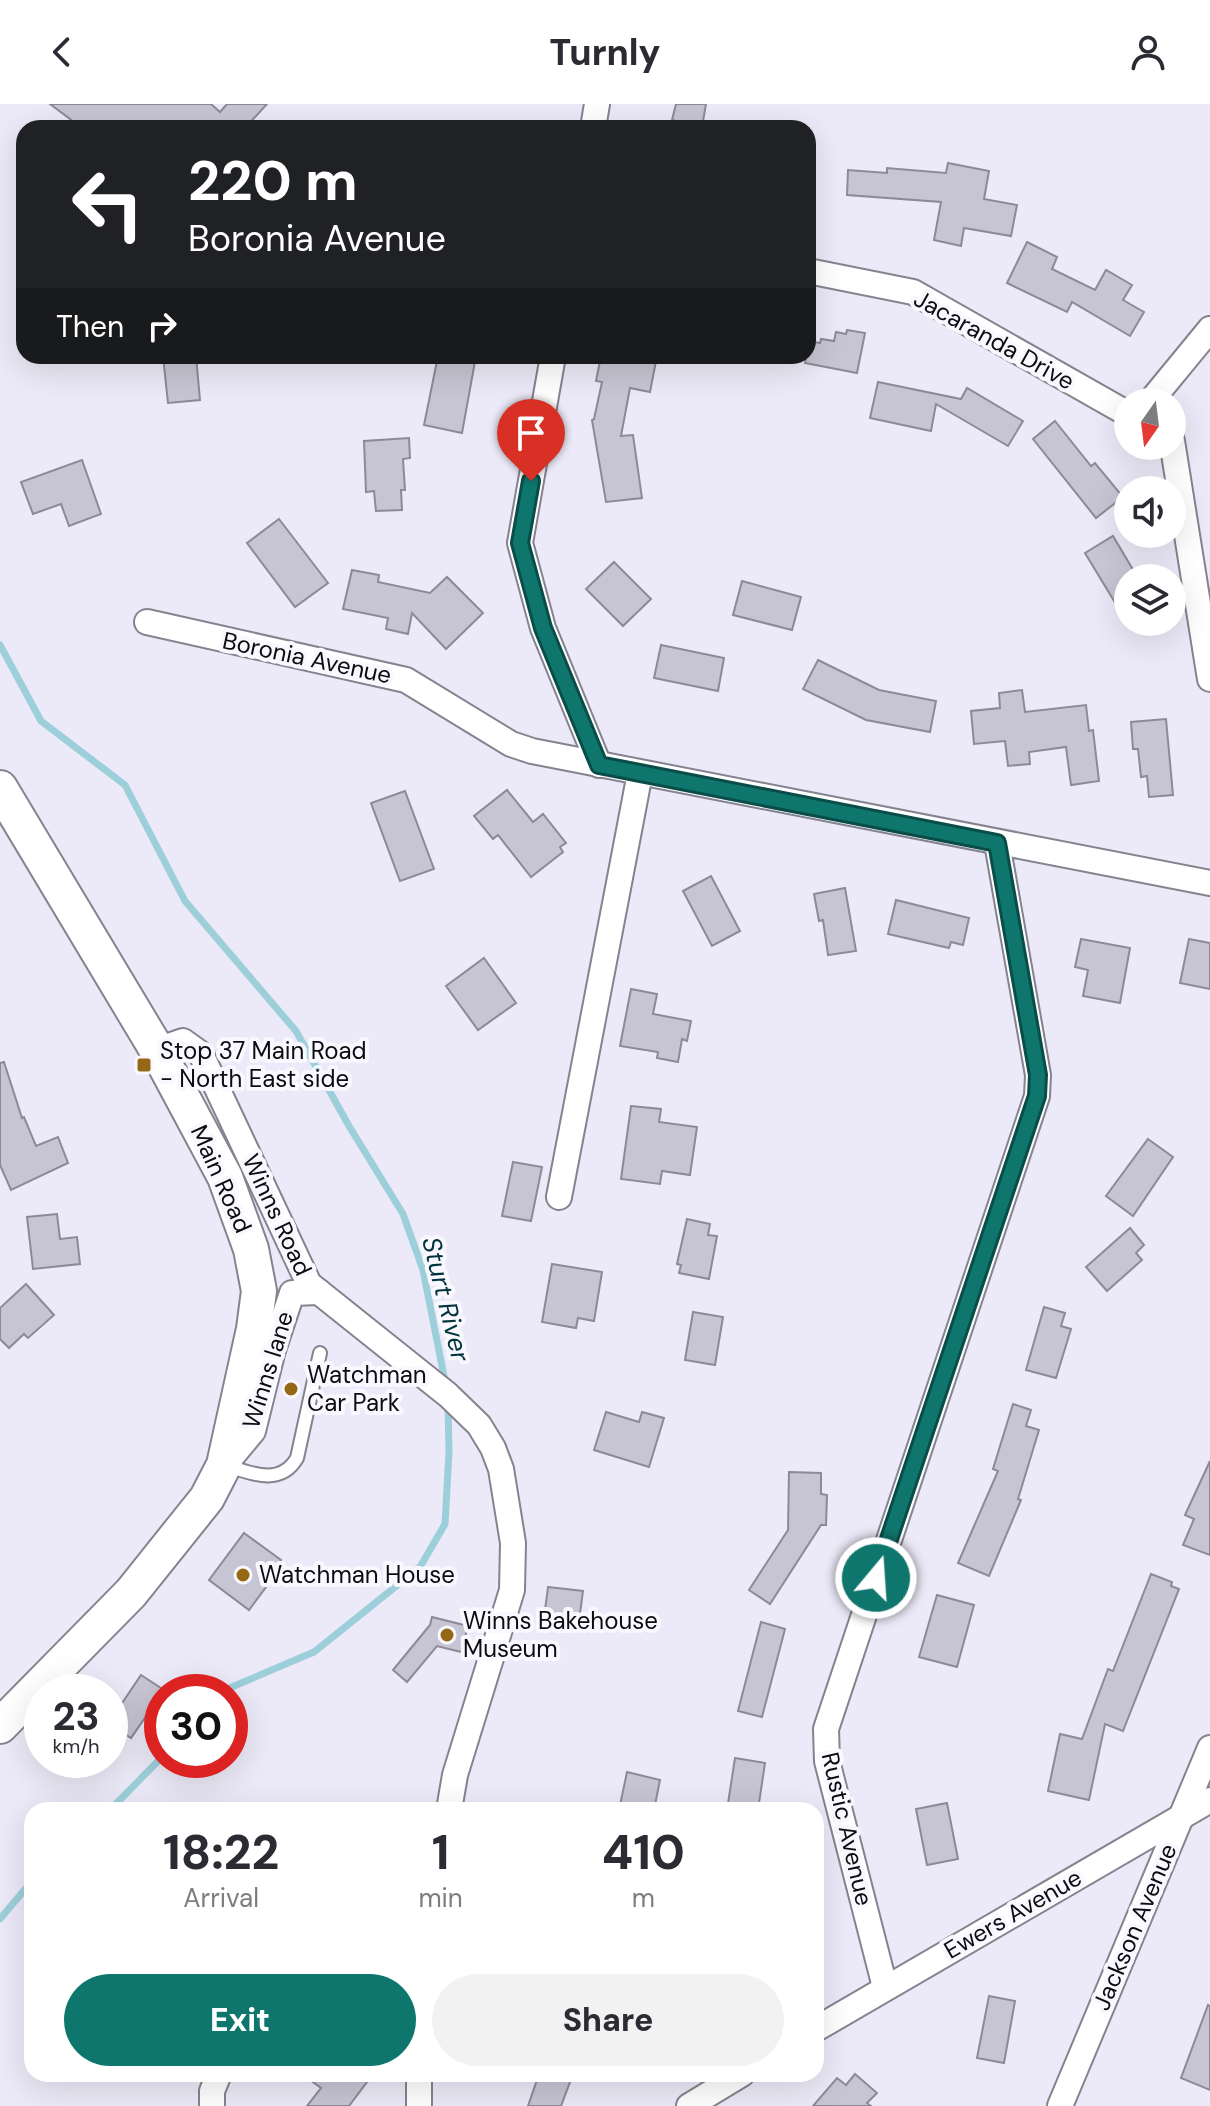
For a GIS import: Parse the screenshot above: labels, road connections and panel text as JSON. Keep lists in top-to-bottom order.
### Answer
{
  "streets": {
    "main road": ["Main Road"],
    "street": [
      "Jacaranda Drive",
      "Boronia Avenue",
      "Winns Road",
      "Winns lane",
      "Rustic Avenue",
      "Ewers Avenue",
      "Jackson Avenue"
    ]
  },
  "crossings": [
    ["Boronia Avenue", "Rustic Avenue"],
    ["Main Road", "Winns Road"],
    ["Main Road", "Winns lane"],
    ["Winns Road", "Winns lane"],
    ["Rustic Avenue", "Ewers Avenue"],
    ["Ewers Avenue", "Jackson Avenue"]
  ],
  "water": ["Sturt River"],
  "places": {
    "transit": ["Stop 37 Main Road - North East side"],
    "other": ["Watchman Car Park", "Watchman House", "Winns Bakehouse Museum"]
  },
  "north": "bottom",
  "page": {
    "header": "Turnly",
    "turn": ["220 m", "Boronia Avenue"],
    "then": "Then",
    "speed": "23 km/h",
    "limit": "30",
    "eta": [
      "18:22",
      "Arrival",
      "1",
      "min",
      "410",
      "m"
    ],
    "buttons": ["Exit", "Share"]
  }
}
